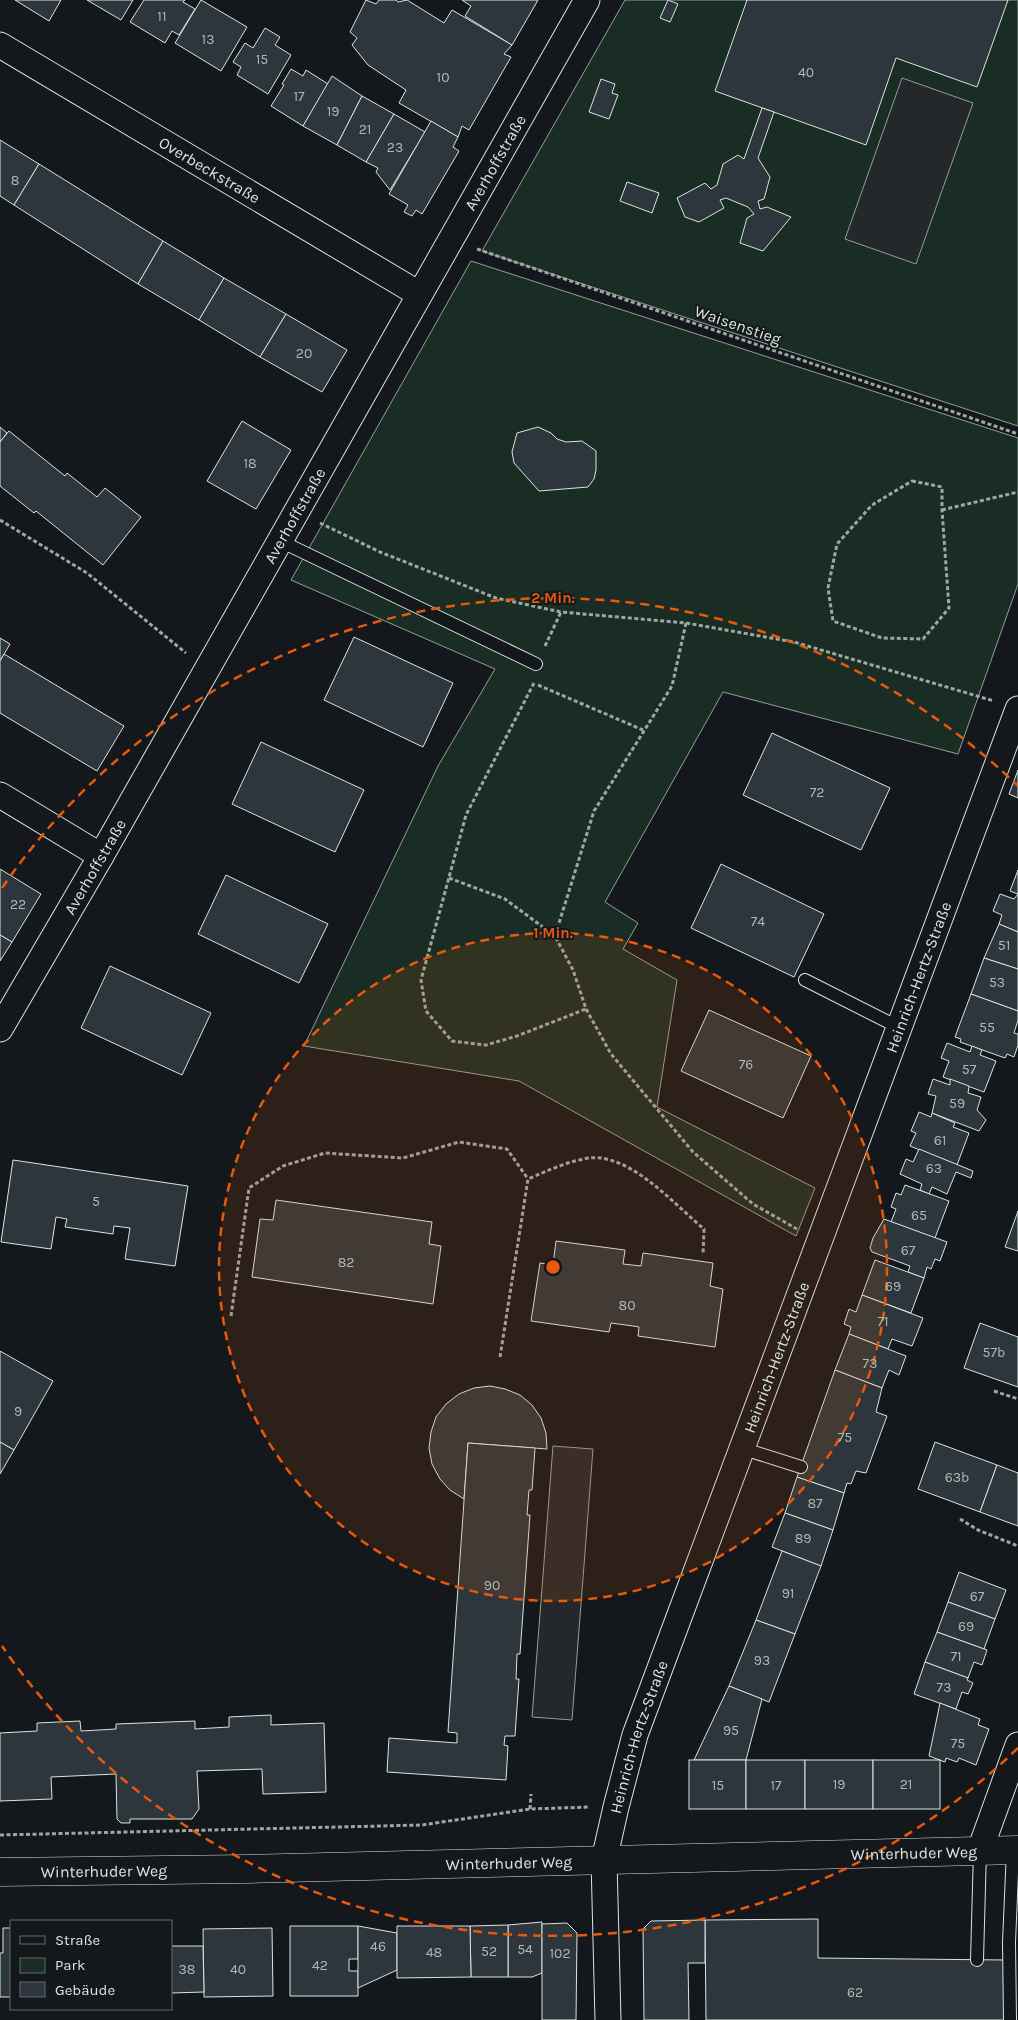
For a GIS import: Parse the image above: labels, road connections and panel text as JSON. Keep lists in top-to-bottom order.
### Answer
{
  "streets": {
    "main road": ["Winterhuder Weg"],
    "street": ["Averhoffstraße", "Overbeckstraße", "Heinrich-Hertz-Straße"],
    "path": ["Waisenstieg"]
  },
  "crossings": [
    ["Averhoffstraße", "Overbeckstraße"],
    ["Averhoffstraße", "Waisenstieg"],
    ["Heinrich-Hertz-Straße", "Winterhuder Weg"]
  ],
  "house_numbers": [
    "11",
    "13",
    "15",
    "40",
    "10",
    "17",
    "19",
    "21",
    "23",
    "8",
    "20",
    "18",
    "72",
    "22",
    "74",
    "51",
    "53",
    "55",
    "76",
    "57",
    "59",
    "61",
    "63",
    "5",
    "65",
    "67",
    "82",
    "69",
    "80",
    "71",
    "57b",
    "73",
    "9",
    "75",
    "63b",
    "87",
    "89",
    "90",
    "91",
    "67",
    "69",
    "71",
    "93",
    "73",
    "95",
    "75",
    "19",
    "21",
    "15",
    "17",
    "46",
    "54",
    "52",
    "48",
    "102",
    "42",
    "38",
    "40",
    "62"
  ],
  "legend": ["Straße", "Park", "Gebäude"],
  "rings": ["2 Min.", "1 Min."]
}
